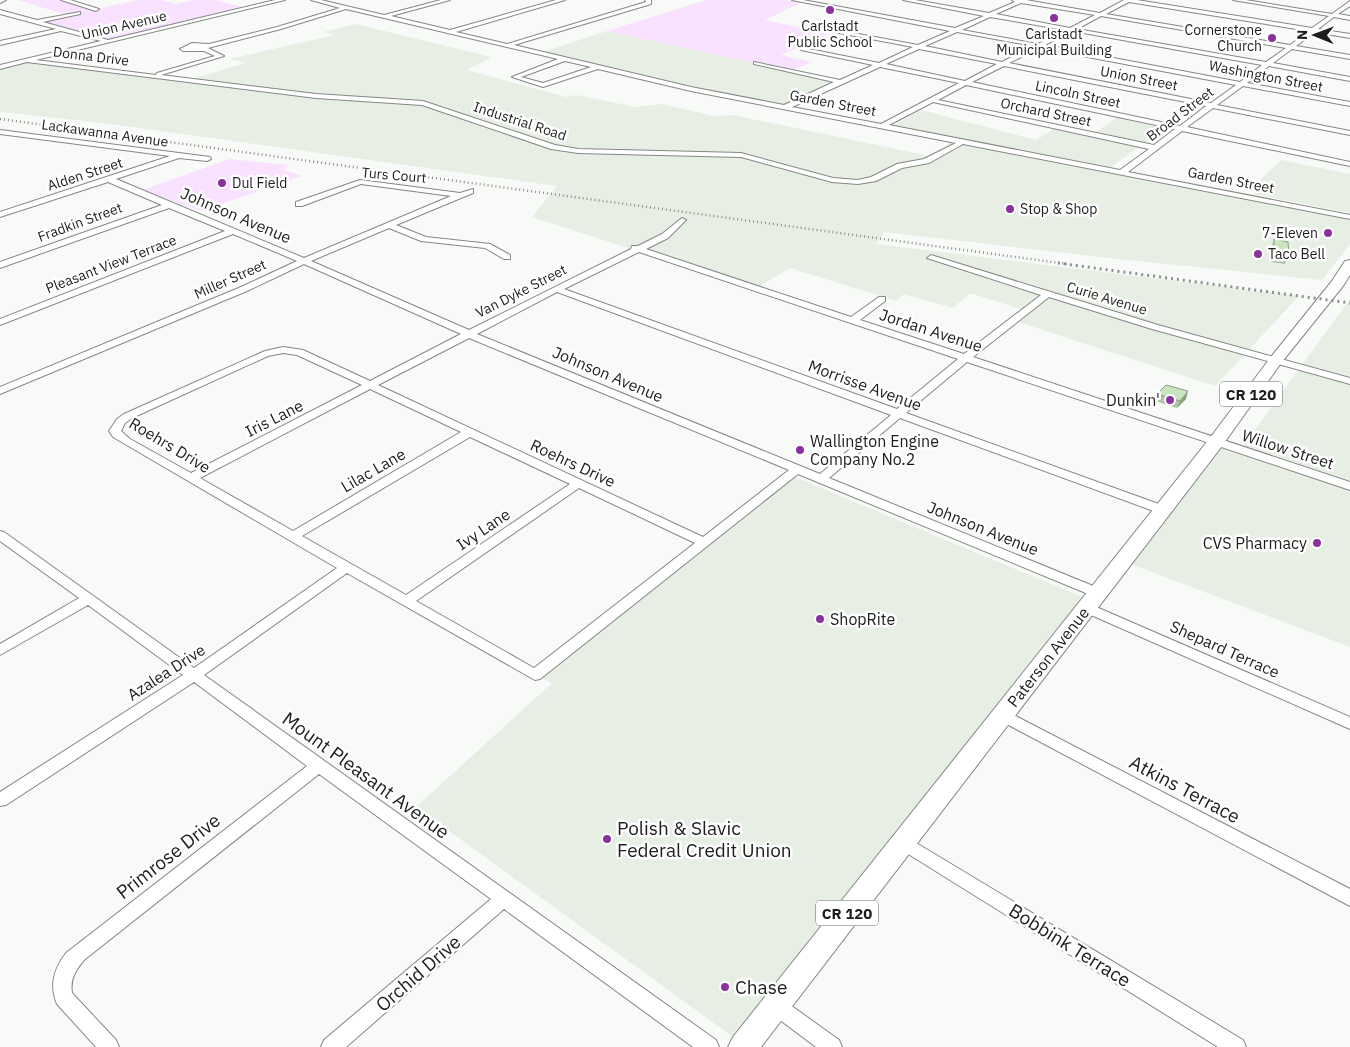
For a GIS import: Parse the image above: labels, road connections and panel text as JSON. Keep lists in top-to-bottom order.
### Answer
{
  "streets": {
    "main road": ["CR 120", "Paterson Avenue"],
    "street": [
      "Union Avenue",
      "Donna Drive",
      "Washington Street",
      "Union Street",
      "Lincoln Street",
      "Garden Street",
      "Orchard Street",
      "Broad Street",
      "Industrial Road",
      "Lackawanna Avenue",
      "Alden Street",
      "Turs Court",
      "Johnson Avenue",
      "Fradkin Street",
      "Pleasant View Terrace",
      "Miller Street",
      "Van Dyke Street",
      "Curie Avenue",
      "Jordan Avenue",
      "Morrisse Avenue",
      "Iris Lane",
      "Roehrs Drive",
      "Willow Street",
      "Lilac Lane",
      "Ivy Lane",
      "Shepard Terrace",
      "Azalea Drive",
      "Mount Pleasant Avenue",
      "Atkins Terrace",
      "Primrose Drive",
      "Bobbink Terrace",
      "Orchid Drive"
    ]
  },
  "crossings": [
    ["Union Avenue", "Donna Drive"],
    ["Donna Drive", "Industrial Road"],
    ["Washington Street", "Broad Street"],
    ["Union Street", "Broad Street"],
    ["Lincoln Street", "Broad Street"],
    ["Garden Street", "Broad Street"],
    ["Garden Street", "Industrial Road"],
    ["Orchard Street", "Broad Street"],
    ["Lackawanna Avenue", "Alden Street"],
    ["Alden Street", "Johnson Avenue"],
    ["Turs Court", "Miller Street"],
    ["Johnson Avenue", "Fradkin Street"],
    ["Johnson Avenue", "Pleasant View Terrace"],
    ["Johnson Avenue", "Miller Street"],
    ["Johnson Avenue", "Van Dyke Street"],
    ["Johnson Avenue", "Roehrs Drive"],
    ["Johnson Avenue", "Shepard Terrace"],
    ["Johnson Avenue", "Paterson Avenue"],
    ["Van Dyke Street", "Jordan Avenue"],
    ["Van Dyke Street", "Morrisse Avenue"],
    ["Van Dyke Street", "Iris Lane"],
    ["Van Dyke Street", "Roehrs Drive"],
    ["Curie Avenue", "Paterson Avenue"],
    ["Jordan Avenue", "Willow Street"],
    ["Jordan Avenue", "Paterson Avenue"],
    ["Morrisse Avenue", "Paterson Avenue"],
    ["Iris Lane", "Roehrs Drive"],
    ["Roehrs Drive", "Lilac Lane"],
    ["Roehrs Drive", "Ivy Lane"],
    ["Roehrs Drive", "Azalea Drive"],
    ["Willow Street", "Paterson Avenue"],
    ["Shepard Terrace", "Paterson Avenue"],
    ["Paterson Avenue", "Atkins Terrace"],
    ["Paterson Avenue", "Bobbink Terrace"],
    ["Azalea Drive", "Mount Pleasant Avenue"],
    ["Mount Pleasant Avenue", "Primrose Drive"],
    ["Mount Pleasant Avenue", "Orchid Drive"]
  ],
  "places": [
    "Carlstadt Public School",
    "Carlstadt Municipal Building",
    "Cornerstone Church",
    "Dul Field",
    "Stop & Shop",
    "7-Eleven",
    "Taco Bell",
    "Dunkin'",
    "Wallington Engine Company No.2",
    "CVS Pharmacy",
    "ShopRite",
    "Polish & Slavic Federal Credit Union",
    "Chase"
  ],
  "north": "left"
}
